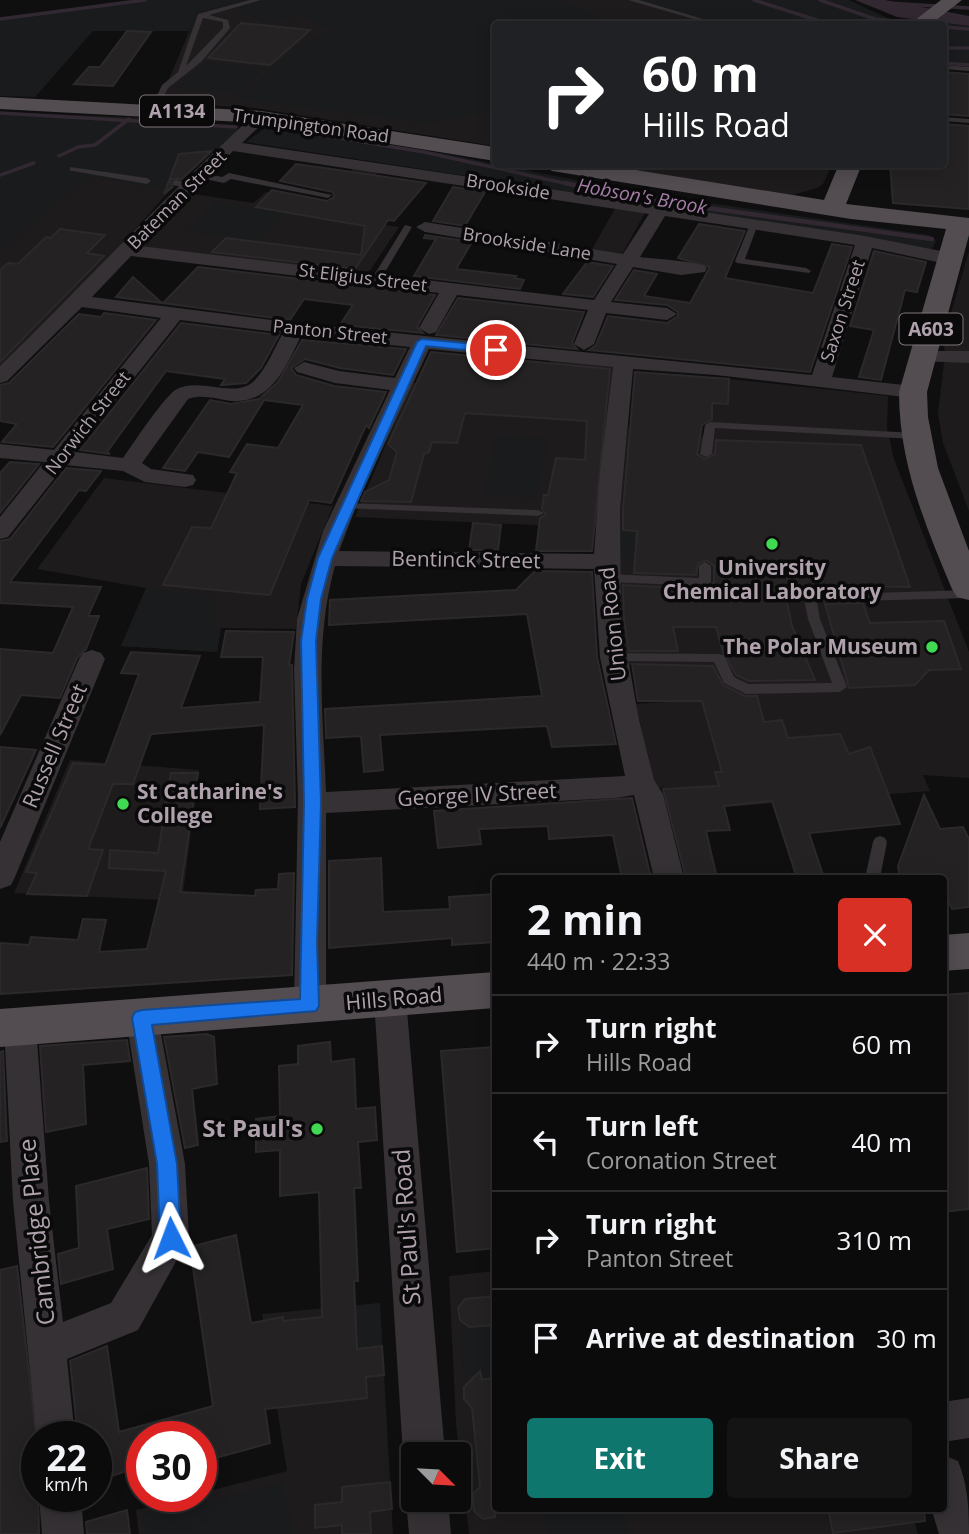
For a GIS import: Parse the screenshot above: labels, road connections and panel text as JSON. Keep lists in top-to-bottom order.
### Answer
{
  "streets": {
    "main road": [
      "A1134",
      "Trumpington Road",
      "A603",
      "Hills Road"
    ],
    "street": [
      "Brookside",
      "Bateman Street",
      "Brookside Lane",
      "St Eligius Street",
      "Saxon Street",
      "Panton Street",
      "Norwich Street",
      "Bentinck Street",
      "Union Road",
      "Russell Street",
      "George IV Street",
      "St Paul's Road",
      "Cambridge Place"
    ]
  },
  "crossings": [
    ["Trumpington Road", "Bateman Street"],
    ["Brookside", "Bateman Street"],
    ["Brookside", "Saxon Street"],
    ["Brookside", "A603"],
    ["Bateman Street", "St Eligius Street"],
    ["Bateman Street", "Panton Street"],
    ["Saxon Street", "Panton Street"],
    ["A603", "Panton Street"],
    ["Panton Street", "Norwich Street"],
    ["Panton Street", "Union Road"],
    ["Bentinck Street", "Union Road"],
    ["Union Road", "George IV Street"],
    ["Hills Road", "St Paul's Road"],
    ["Hills Road", "Cambridge Place"]
  ],
  "water": ["Hobson's Brook"],
  "places": [
    "University Chemical Laboratory",
    "The Polar Museum",
    "St Catharine's College",
    "St Paul's"
  ],
  "north": "bottom right",
  "page": {
    "turn": ["60 m", "Hills Road"],
    "heading": ["2 min", "440 m · 22:33"],
    "list": [
      {
        "name": "Turn right",
        "note": "Hills Road",
        "value": "60 m"
      },
      {
        "name": "Turn left",
        "note": "Coronation Street",
        "value": "40 m"
      },
      {
        "name": "Turn right",
        "note": "Panton Street",
        "value": "310 m"
      },
      {
        "name": "Arrive at destination",
        "value": "30 m"
      }
    ],
    "buttons": ["Exit", "Share"],
    "speed": "22 km/h",
    "limit": "30"
  }
}
